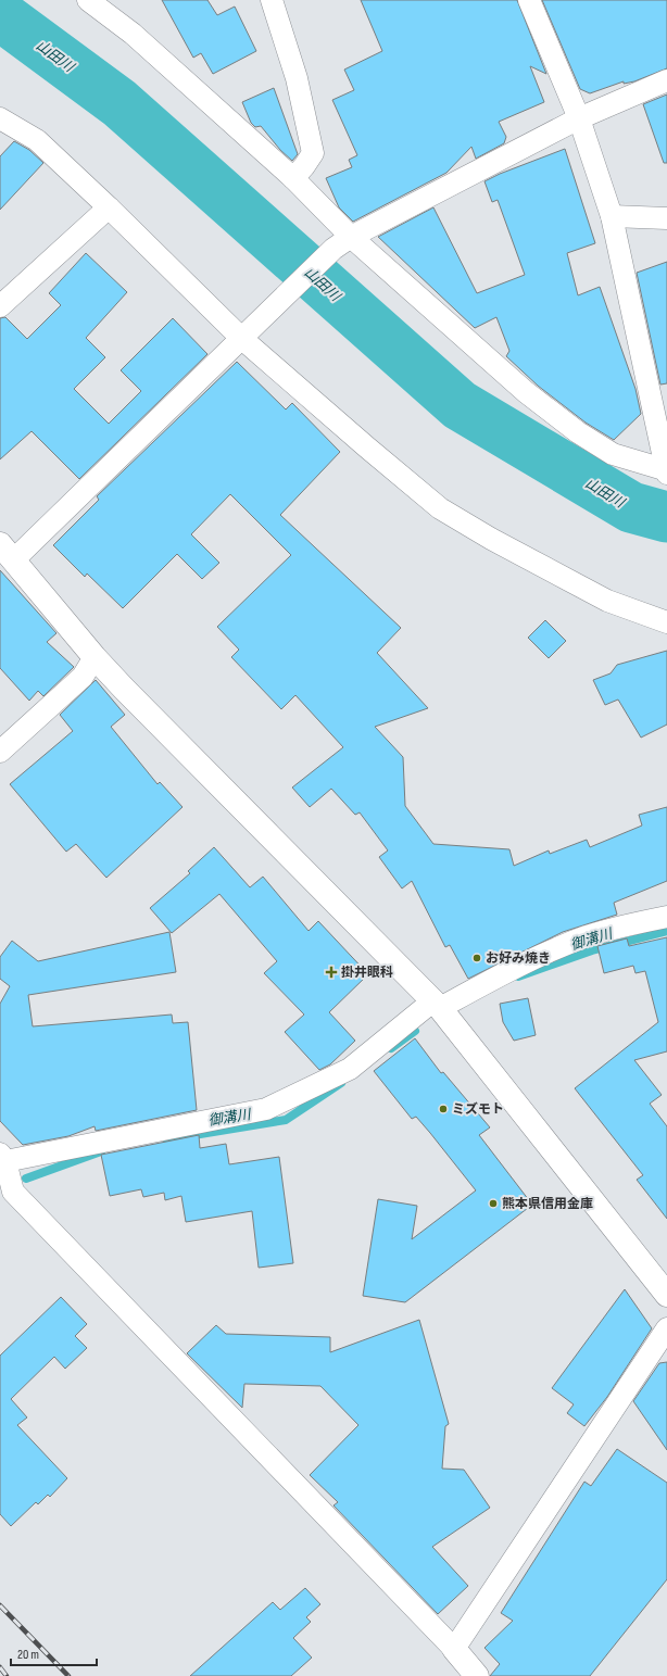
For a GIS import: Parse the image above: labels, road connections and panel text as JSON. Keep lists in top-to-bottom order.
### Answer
{
  "water": ["山田川", "御溝川"],
  "places": {
    "other": ["お好み焼き", "ミズモト", "熊本県信用金庫"],
    "health": ["掛井眼科"]
  },
  "scale_bar": "20 m"
}
